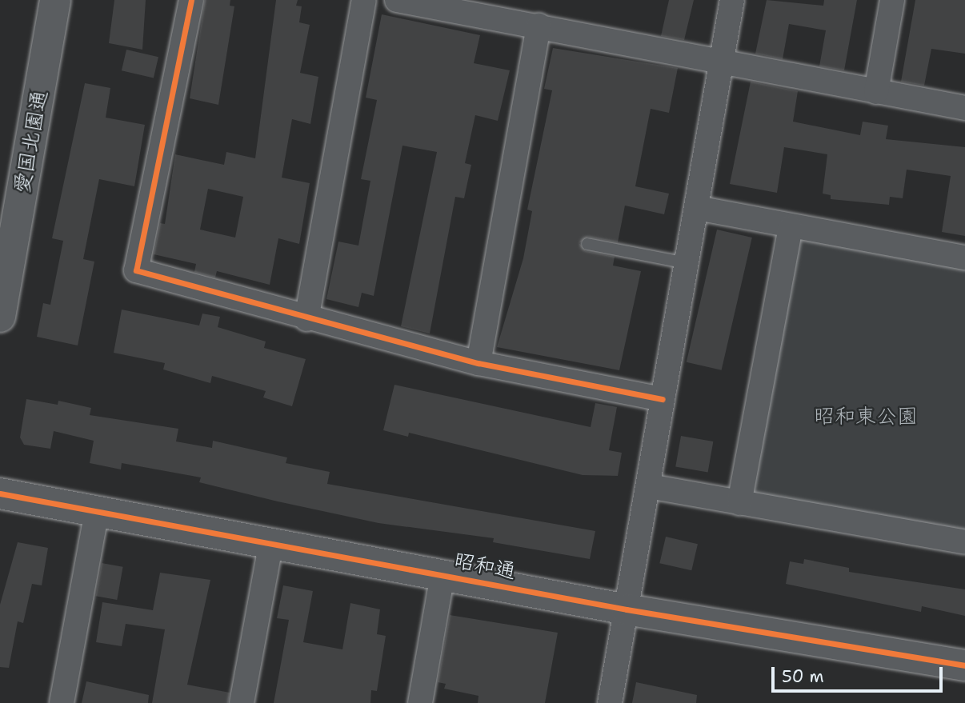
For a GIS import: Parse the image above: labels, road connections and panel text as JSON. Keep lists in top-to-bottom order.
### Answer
{
  "streets": {
    "street": ["愛国北園通", "昭和通"]
  },
  "parks": ["昭和東公園"],
  "scale_bar": "50 m"
}
